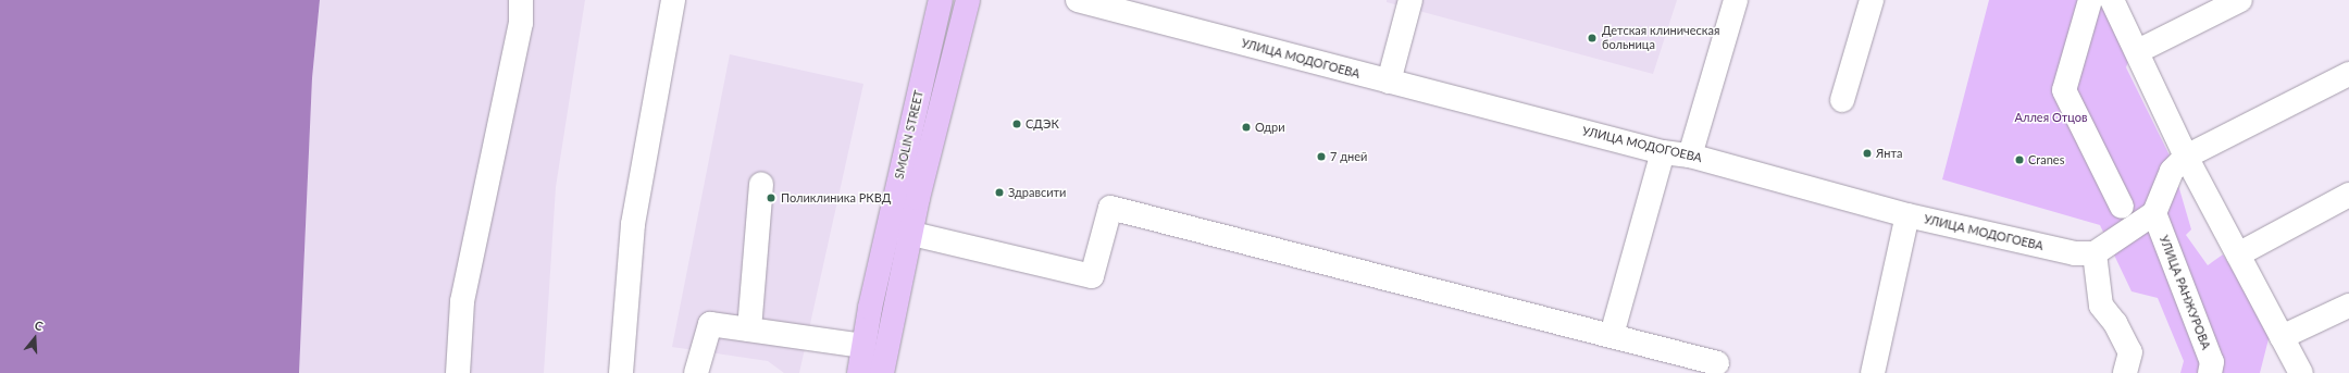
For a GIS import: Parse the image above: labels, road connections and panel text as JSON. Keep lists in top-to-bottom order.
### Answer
{
  "streets": {
    "main road": ["SMOLIN STREET"],
    "street": ["УЛИЦА МОДОГОЕВА", "УЛИЦА РАНЖУРОВА"]
  },
  "parks": ["Аллея Отцов"],
  "places": [
    "Детская клиническая больница",
    "СДЭК",
    "Одри",
    "Янта",
    "7 дней",
    "Cranes",
    "Здравсити",
    "Поликлиника РКВД"
  ],
  "north": "top"
}
